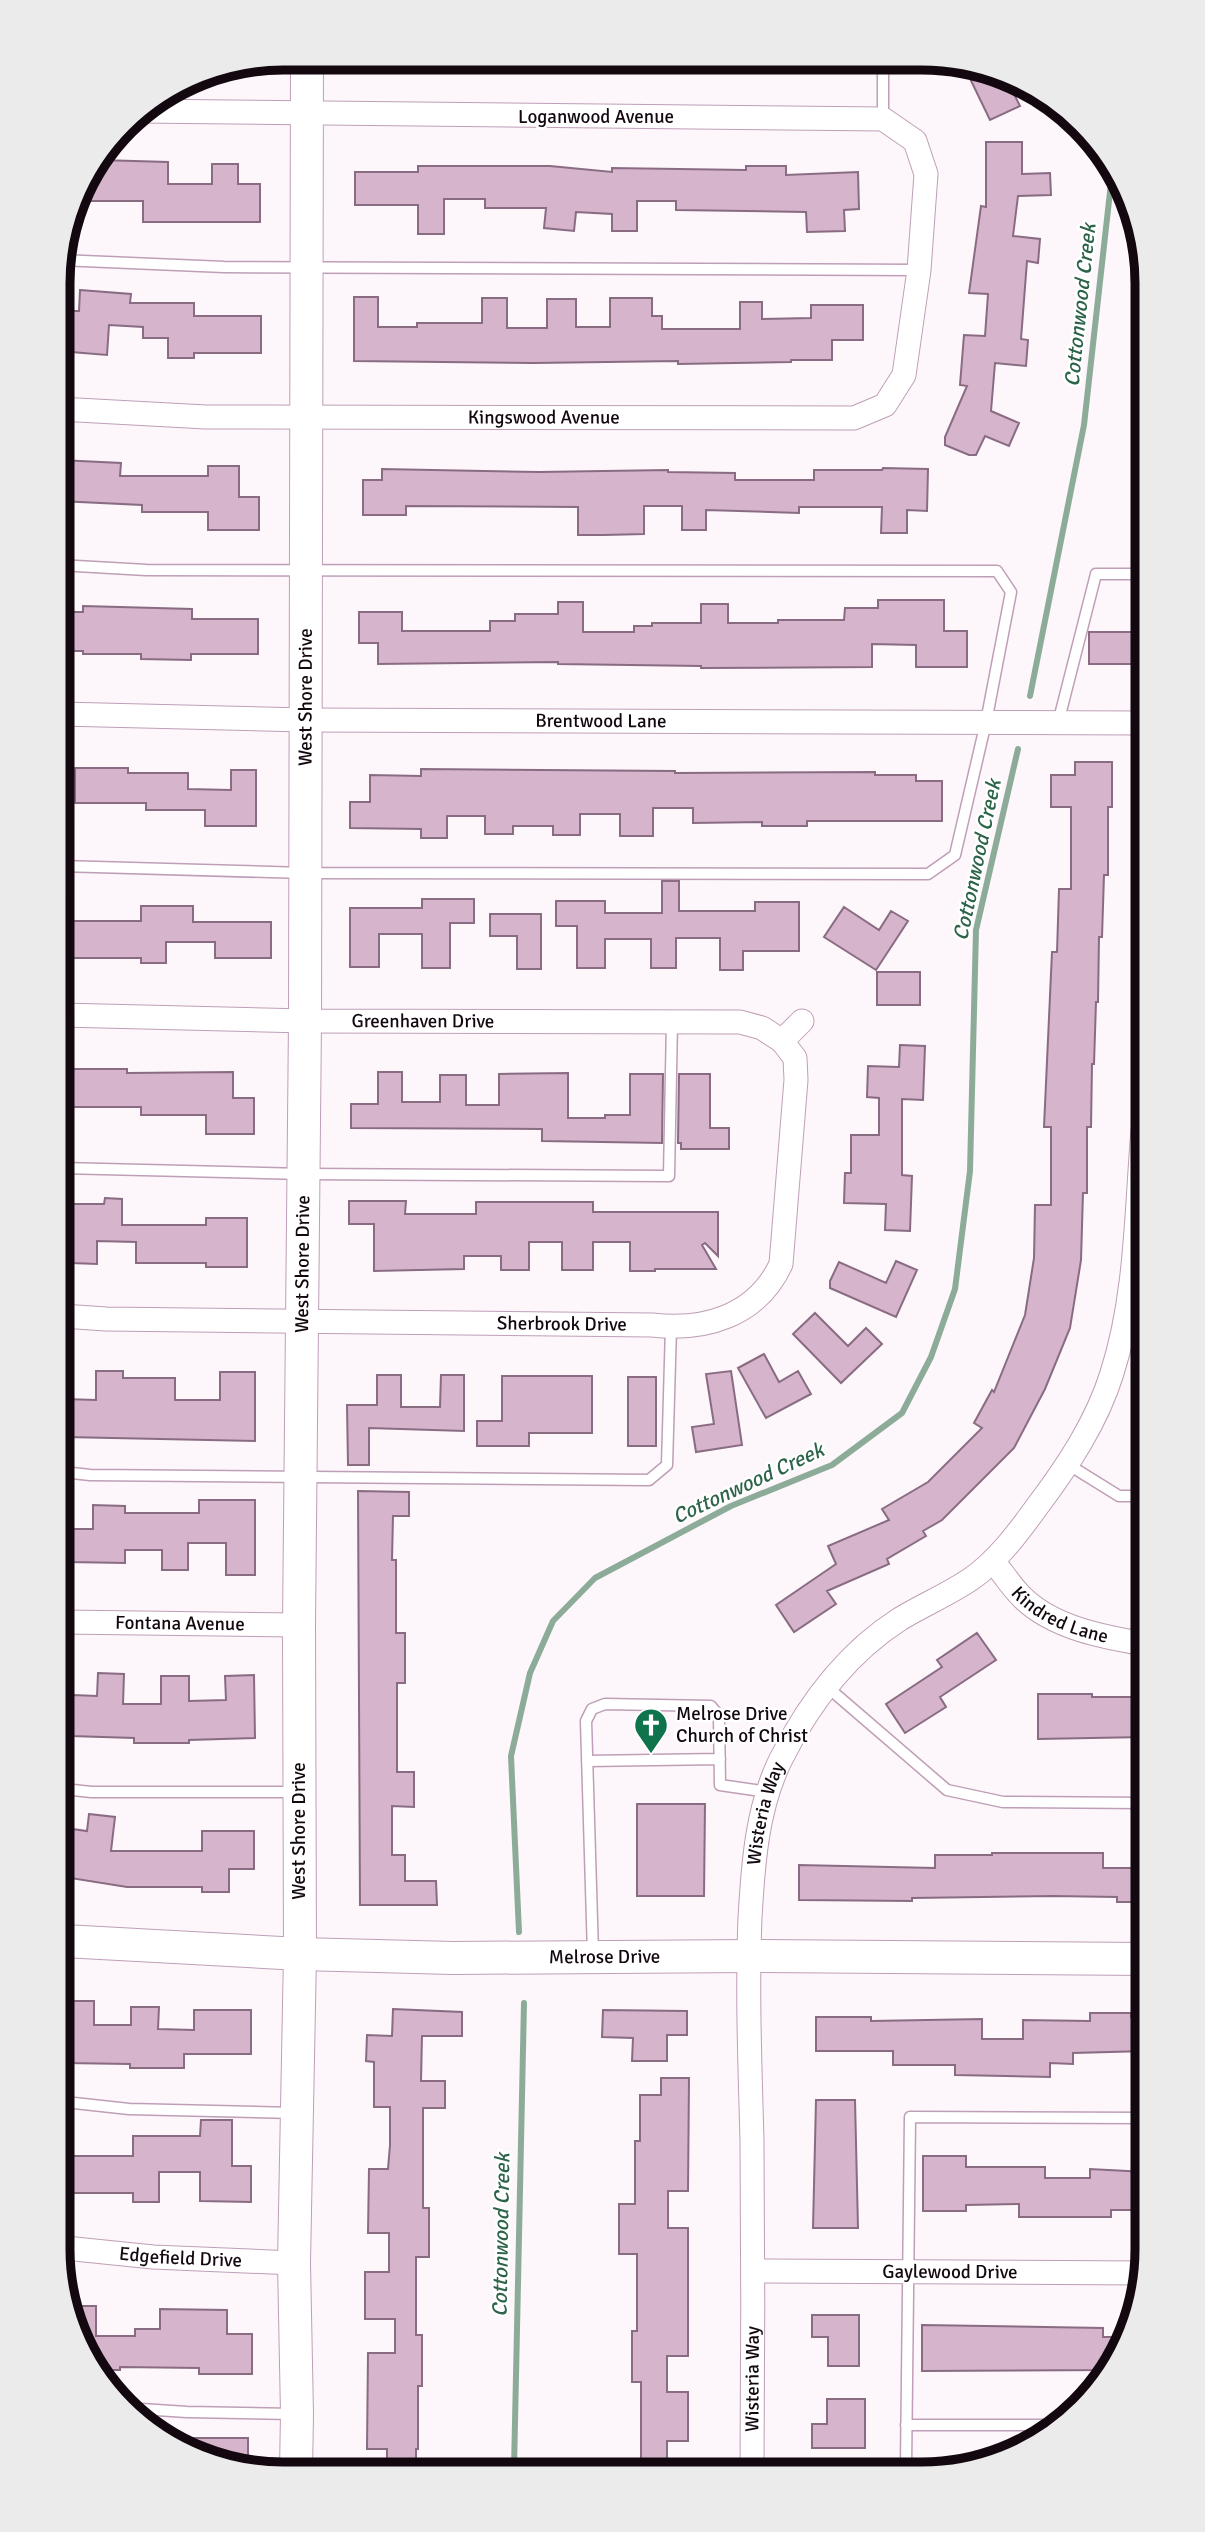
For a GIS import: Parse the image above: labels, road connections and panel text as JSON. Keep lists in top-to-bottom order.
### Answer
{
  "streets": {
    "street": [
      "Loganwood Avenue",
      "Kingswood Avenue",
      "West Shore Drive",
      "Brentwood Lane",
      "Greenhaven Drive",
      "Sherbrook Drive",
      "Kindred Lane",
      "Fontana Avenue",
      "Wisteria Way",
      "Melrose Drive",
      "Edgefield Drive",
      "Gaylewood Drive"
    ]
  },
  "crossings": [
    ["Loganwood Avenue", "West Shore Drive"],
    ["Kingswood Avenue", "West Shore Drive"],
    ["West Shore Drive", "Brentwood Lane"],
    ["West Shore Drive", "Greenhaven Drive"],
    ["West Shore Drive", "Sherbrook Drive"],
    ["West Shore Drive", "Fontana Avenue"],
    ["West Shore Drive", "Melrose Drive"],
    ["West Shore Drive", "Edgefield Drive"],
    ["Greenhaven Drive", "Sherbrook Drive"],
    ["Kindred Lane", "Wisteria Way"],
    ["Wisteria Way", "Melrose Drive"],
    ["Wisteria Way", "Gaylewood Drive"]
  ],
  "water": ["Cottonwood Creek"],
  "places": {
    "church": ["Melrose Drive Church of Christ"]
  }
}
